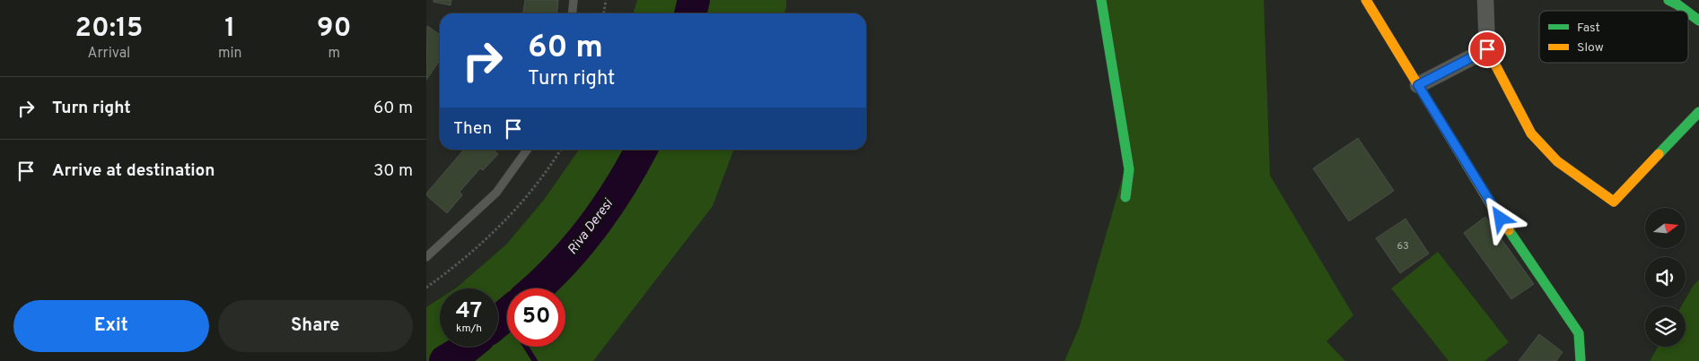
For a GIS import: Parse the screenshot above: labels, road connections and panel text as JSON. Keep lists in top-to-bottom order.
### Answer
{
  "water": ["Riva Deresi"],
  "house_numbers": ["63"],
  "legend": ["Fast", "Slow"],
  "north": "right",
  "page": {
    "eta": [
      "20:15",
      "Arrival",
      "1",
      "min",
      "90",
      "m"
    ],
    "turn": ["60 m", "Turn right"],
    "list": [
      {
        "name": "Turn right",
        "value": "60 m"
      },
      {
        "name": "Arrive at destination",
        "value": "30 m"
      }
    ],
    "then": "Then",
    "speed": "47 km/h",
    "limit": "50",
    "buttons": ["Exit", "Share"]
  }
}
